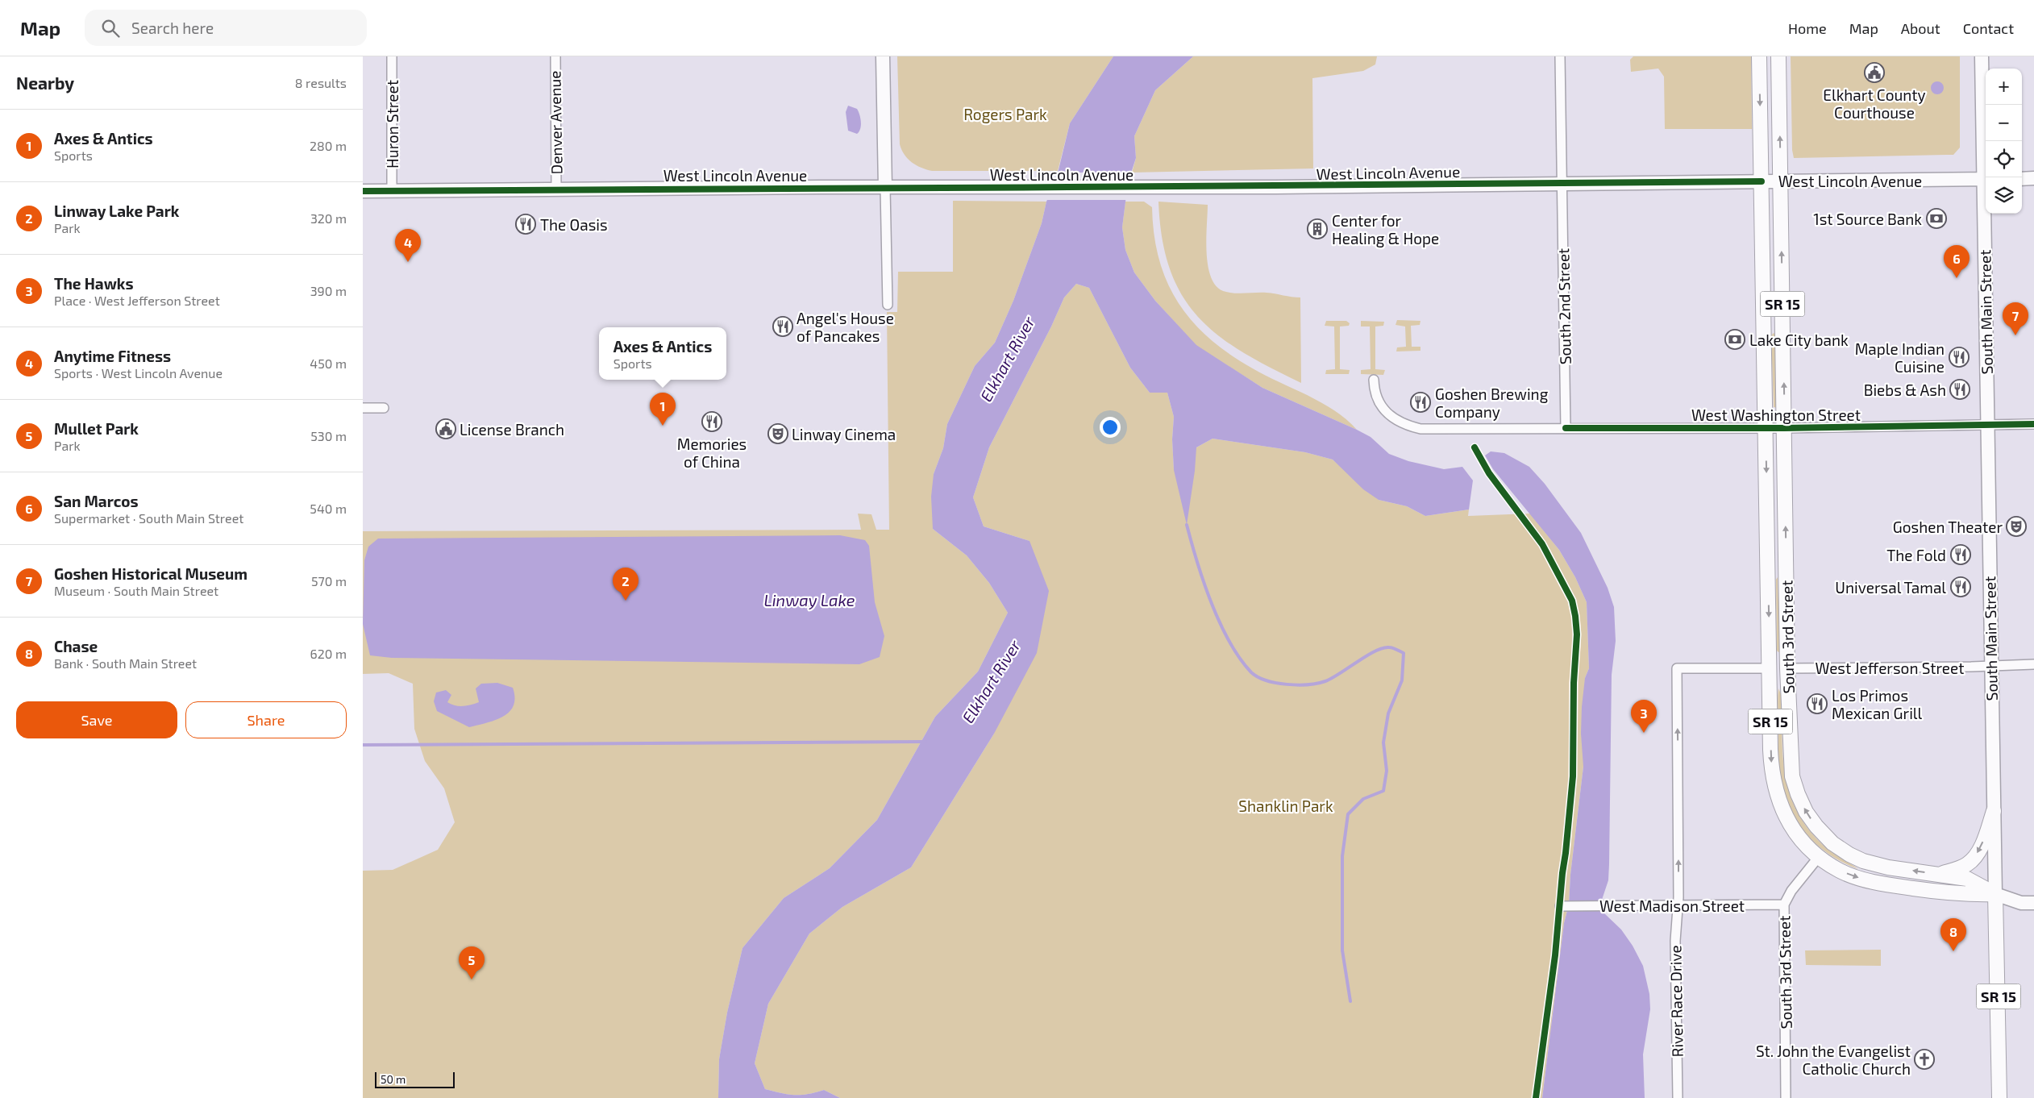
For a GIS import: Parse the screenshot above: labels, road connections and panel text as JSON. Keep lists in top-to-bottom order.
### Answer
{
  "streets": {
    "main road": ["SR 15", "South Main Street", "South 3rd Street"],
    "street": [
      "Denver Avenue",
      "Huron Street",
      "West Lincoln Avenue",
      "South 2nd Street",
      "West Washington Street",
      "West Jefferson Street",
      "West Madison Street",
      "River Race Drive"
    ]
  },
  "crossings": [
    ["Denver Avenue", "West Lincoln Avenue"],
    ["Huron Street", "West Lincoln Avenue"],
    ["West Lincoln Avenue", "SR 15"],
    ["West Lincoln Avenue", "South 2nd Street"],
    ["West Lincoln Avenue", "South Main Street"],
    ["West Lincoln Avenue", "South 3rd Street"],
    ["SR 15", "South 3rd Street"],
    ["South 2nd Street", "West Washington Street"],
    ["South Main Street", "West Washington Street"],
    ["South Main Street", "South 3rd Street"],
    ["South Main Street", "West Jefferson Street"],
    ["West Washington Street", "South 3rd Street"],
    ["South 3rd Street", "West Jefferson Street"],
    ["South 3rd Street", "West Madison Street"],
    ["South 3rd Street", "River Race Drive"],
    ["West Madison Street", "River Race Drive"]
  ],
  "water": ["Elkhart River", "Linway Lake"],
  "parks": ["Rogers Park", "Shanklin Park"],
  "places": {
    "public building": ["Elkhart County Courthouse", "License Branch"],
    "bank": ["1st Source Bank", "Lake City bank"],
    "restaurant": [
      "The Oasis",
      "Angel's House of Pancakes",
      "Maple Indian Cuisine",
      "Biebs & Ash",
      "Goshen Brewing Company",
      "Memories of China",
      "The Fold",
      "Universal Tamal",
      "Los Primos Mexican Grill"
    ],
    "building": ["Center for Healing & Hope"],
    "theatre": ["Linway Cinema", "Goshen Theater"],
    "church": ["St. John the Evangelist Catholic Church"]
  },
  "scale_bar": "50 m",
  "page": {
    "header": "Map",
    "search": "Search here",
    "nav": [
      "Home",
      "Map",
      "About",
      "Contact"
    ],
    "heading": ["Nearby", "8 results"],
    "map_buttons": ["+", "−"],
    "list": [
      {
        "mark": "1",
        "name": "Axes & Antics",
        "note": "Sports",
        "value": "280 m"
      },
      {
        "mark": "2",
        "name": "Linway Lake Park",
        "note": "Park",
        "value": "320 m"
      },
      {
        "mark": "3",
        "name": "The Hawks",
        "note": "Place · West Jefferson Street",
        "value": "390 m"
      },
      {
        "mark": "4",
        "name": "Anytime Fitness",
        "note": "Sports · West Lincoln Avenue",
        "value": "450 m"
      },
      {
        "mark": "5",
        "name": "Mullet Park",
        "note": "Park",
        "value": "530 m"
      },
      {
        "mark": "6",
        "name": "San Marcos",
        "note": "Supermarket · South Main Street",
        "value": "540 m"
      },
      {
        "mark": "7",
        "name": "Goshen Historical Museum",
        "note": "Museum · South Main Street",
        "value": "570 m"
      },
      {
        "mark": "8",
        "name": "Chase",
        "note": "Bank · South Main Street",
        "value": "620 m"
      }
    ],
    "pins": [
      "4",
      "6",
      "7",
      "1",
      "2",
      "3",
      "8",
      "5"
    ],
    "popup": ["Axes & Antics", "Sports"],
    "buttons": ["Save", "Share"],
    "scale": "50 m"
  }
}
